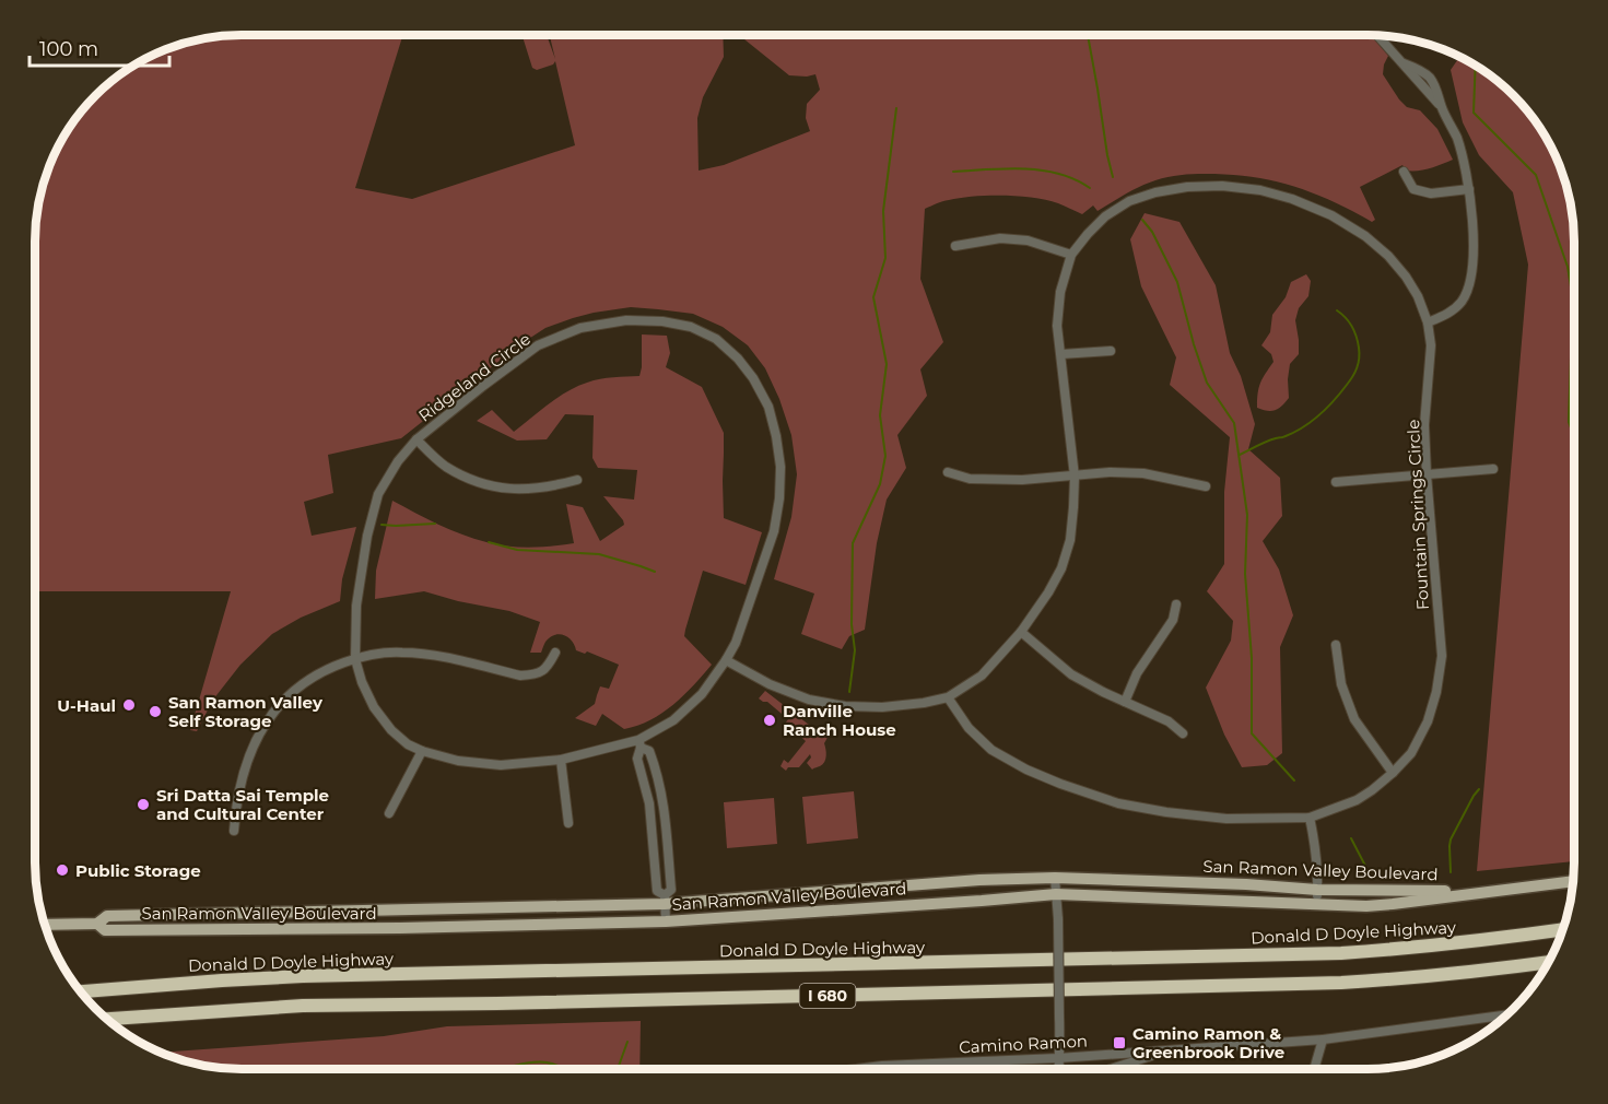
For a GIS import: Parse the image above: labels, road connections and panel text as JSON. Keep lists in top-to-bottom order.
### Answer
{
  "streets": {
    "highway": ["Donald D Doyle Highway", "I 680"],
    "main road": ["San Ramon Valley Boulevard"],
    "street": ["Ridgeland Circle", "Fountain Springs Circle", "Camino Ramon"]
  },
  "crossings": [
    ["Ridgeland Circle", "Fountain Springs Circle"]
  ],
  "places": {
    "other": [
      "U-Haul",
      "San Ramon Valley Self Storage",
      "Danville Ranch House",
      "Sri Datta Sai Temple and Cultural Center",
      "Public Storage"
    ],
    "transit": ["Camino Ramon & Greenbrook Drive"]
  },
  "scale_bar": "100 m"
}
